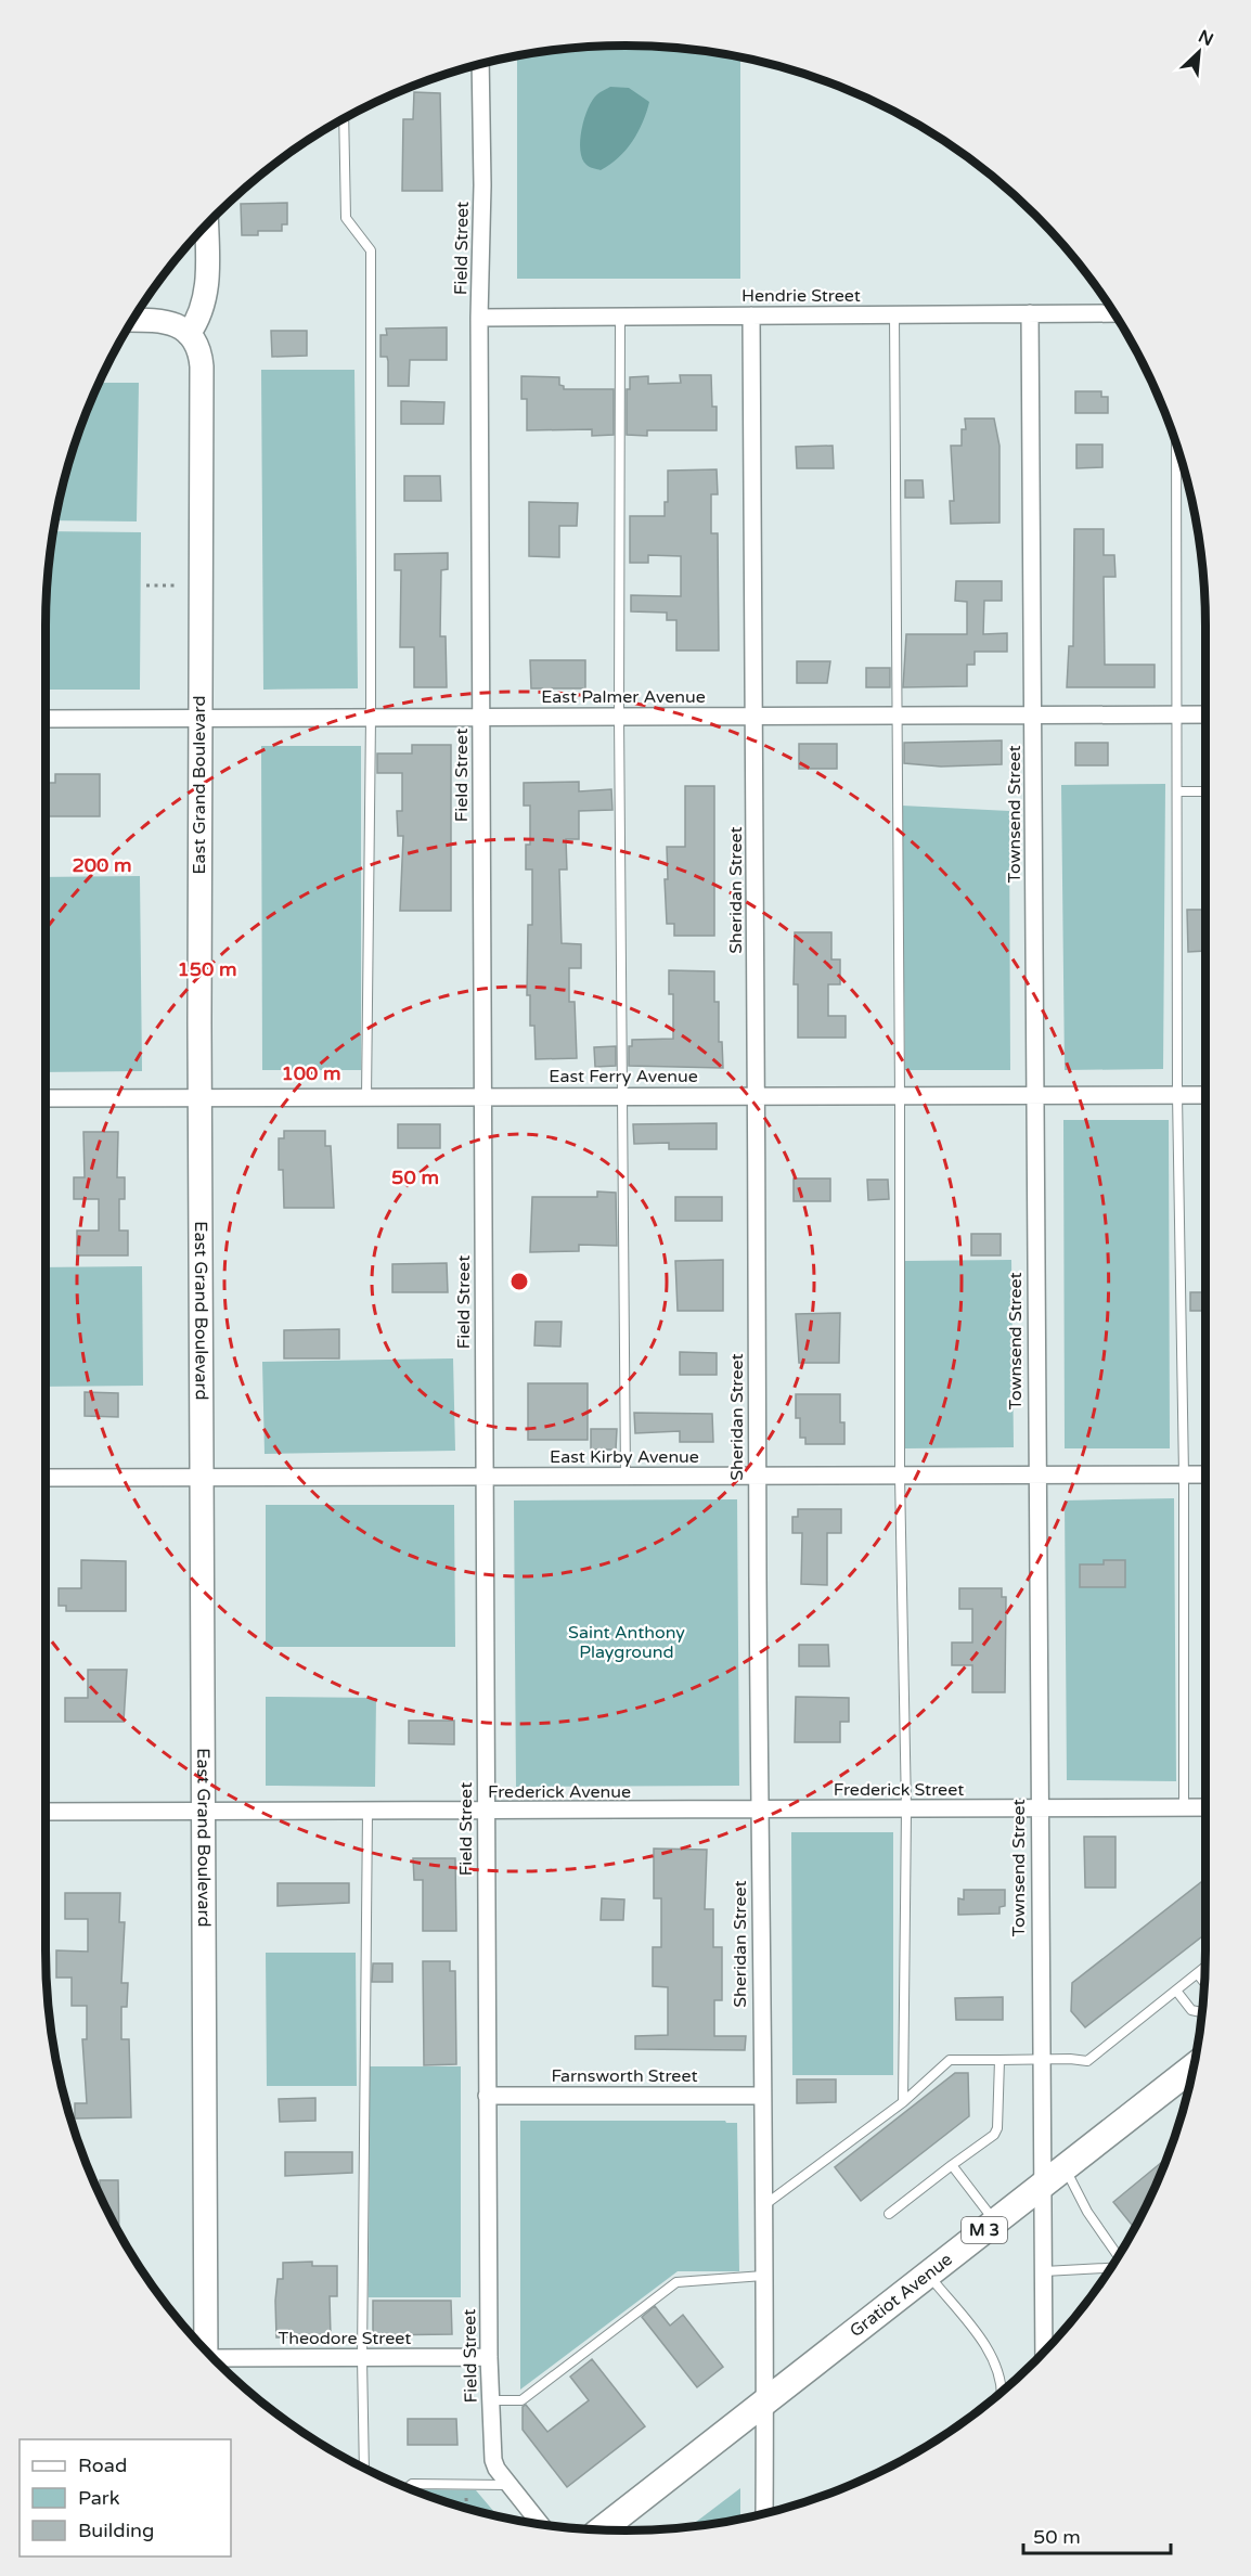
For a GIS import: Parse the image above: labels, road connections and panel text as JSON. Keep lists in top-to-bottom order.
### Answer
{
  "streets": {
    "main road": ["East Grand Boulevard", "M 3", "Gratiot Avenue"],
    "street": [
      "Field Street",
      "Hendrie Street",
      "East Palmer Avenue",
      "Townsend Street",
      "Sheridan Street",
      "East Ferry Avenue",
      "East Kirby Avenue",
      "Frederick Street",
      "Frederick Avenue",
      "Farnsworth Street",
      "Theodore Street"
    ]
  },
  "crossings": [
    ["Field Street", "Hendrie Street"],
    ["Field Street", "East Palmer Avenue"],
    ["Field Street", "East Ferry Avenue"],
    ["Field Street", "East Kirby Avenue"],
    ["Field Street", "Frederick Avenue"],
    ["Field Street", "Farnsworth Street"],
    ["Field Street", "Theodore Street"],
    ["Hendrie Street", "Townsend Street"],
    ["Hendrie Street", "Sheridan Street"],
    ["East Palmer Avenue", "East Grand Boulevard"],
    ["East Palmer Avenue", "Townsend Street"],
    ["East Palmer Avenue", "Sheridan Street"],
    ["East Grand Boulevard", "East Ferry Avenue"],
    ["East Grand Boulevard", "East Kirby Avenue"],
    ["East Grand Boulevard", "Frederick Avenue"],
    ["Townsend Street", "East Ferry Avenue"],
    ["Townsend Street", "East Kirby Avenue"],
    ["Townsend Street", "Frederick Street"],
    ["Townsend Street", "Gratiot Avenue"],
    ["Sheridan Street", "East Ferry Avenue"],
    ["Sheridan Street", "East Kirby Avenue"],
    ["Sheridan Street", "Frederick Street"],
    ["Sheridan Street", "Frederick Avenue"],
    ["Sheridan Street", "Farnsworth Street"],
    ["Sheridan Street", "Gratiot Avenue"],
    ["Frederick Street", "Frederick Avenue"]
  ],
  "parks": ["Saint Anthony Playground"],
  "legend": ["Road", "Park", "Building"],
  "scale_bar": "50 m",
  "north": "top right",
  "rings": [
    "200 m",
    "150 m",
    "100 m",
    "50 m"
  ]
}
